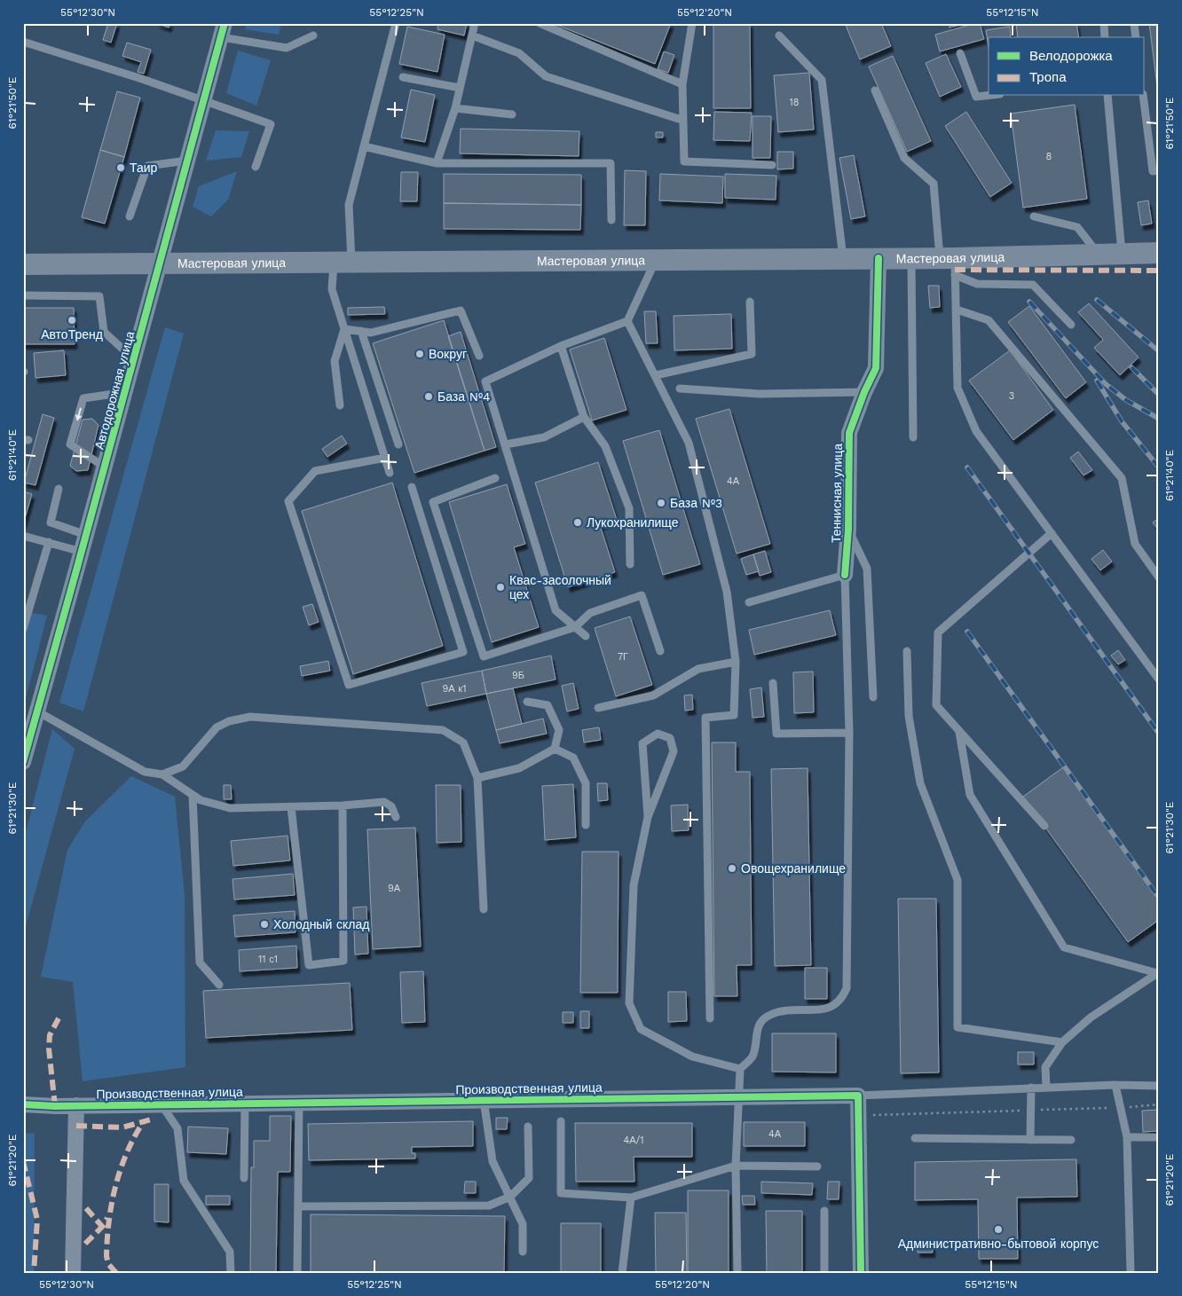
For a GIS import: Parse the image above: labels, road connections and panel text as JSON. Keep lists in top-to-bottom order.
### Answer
{
  "streets": {
    "main road": ["Мастеровая улица"],
    "street": ["Автодорожная улица", "Теннисная улица", "Производственная улица"]
  },
  "crossings": [
    ["Мастеровая улица", "Автодорожная улица"],
    ["Мастеровая улица", "Теннисная улица"]
  ],
  "places": [
    "Таир",
    "АвтоТренд",
    "Вокруг",
    "База №4",
    "База №3",
    "Лукохранилище",
    "Квас-засолочный цех",
    "Овощехранилище",
    "Холодный склад",
    "Административно-бытовой корпус"
  ],
  "house_numbers": [
    "18",
    "8",
    "3",
    "4А",
    "7Г",
    "9Б",
    "9А к1",
    "9А",
    "11 с1",
    "4А",
    "4А/1"
  ],
  "legend": ["Велодорожка", "Тропа"],
  "coordinates": [
    "55°12'30\"N",
    "55°12'25\"N",
    "55°12'20\"N",
    "55°12'15\"N",
    "61°21'50\"E",
    "61°21'40\"E",
    "61°21'30\"E",
    "61°21'20\"E"
  ]
}
